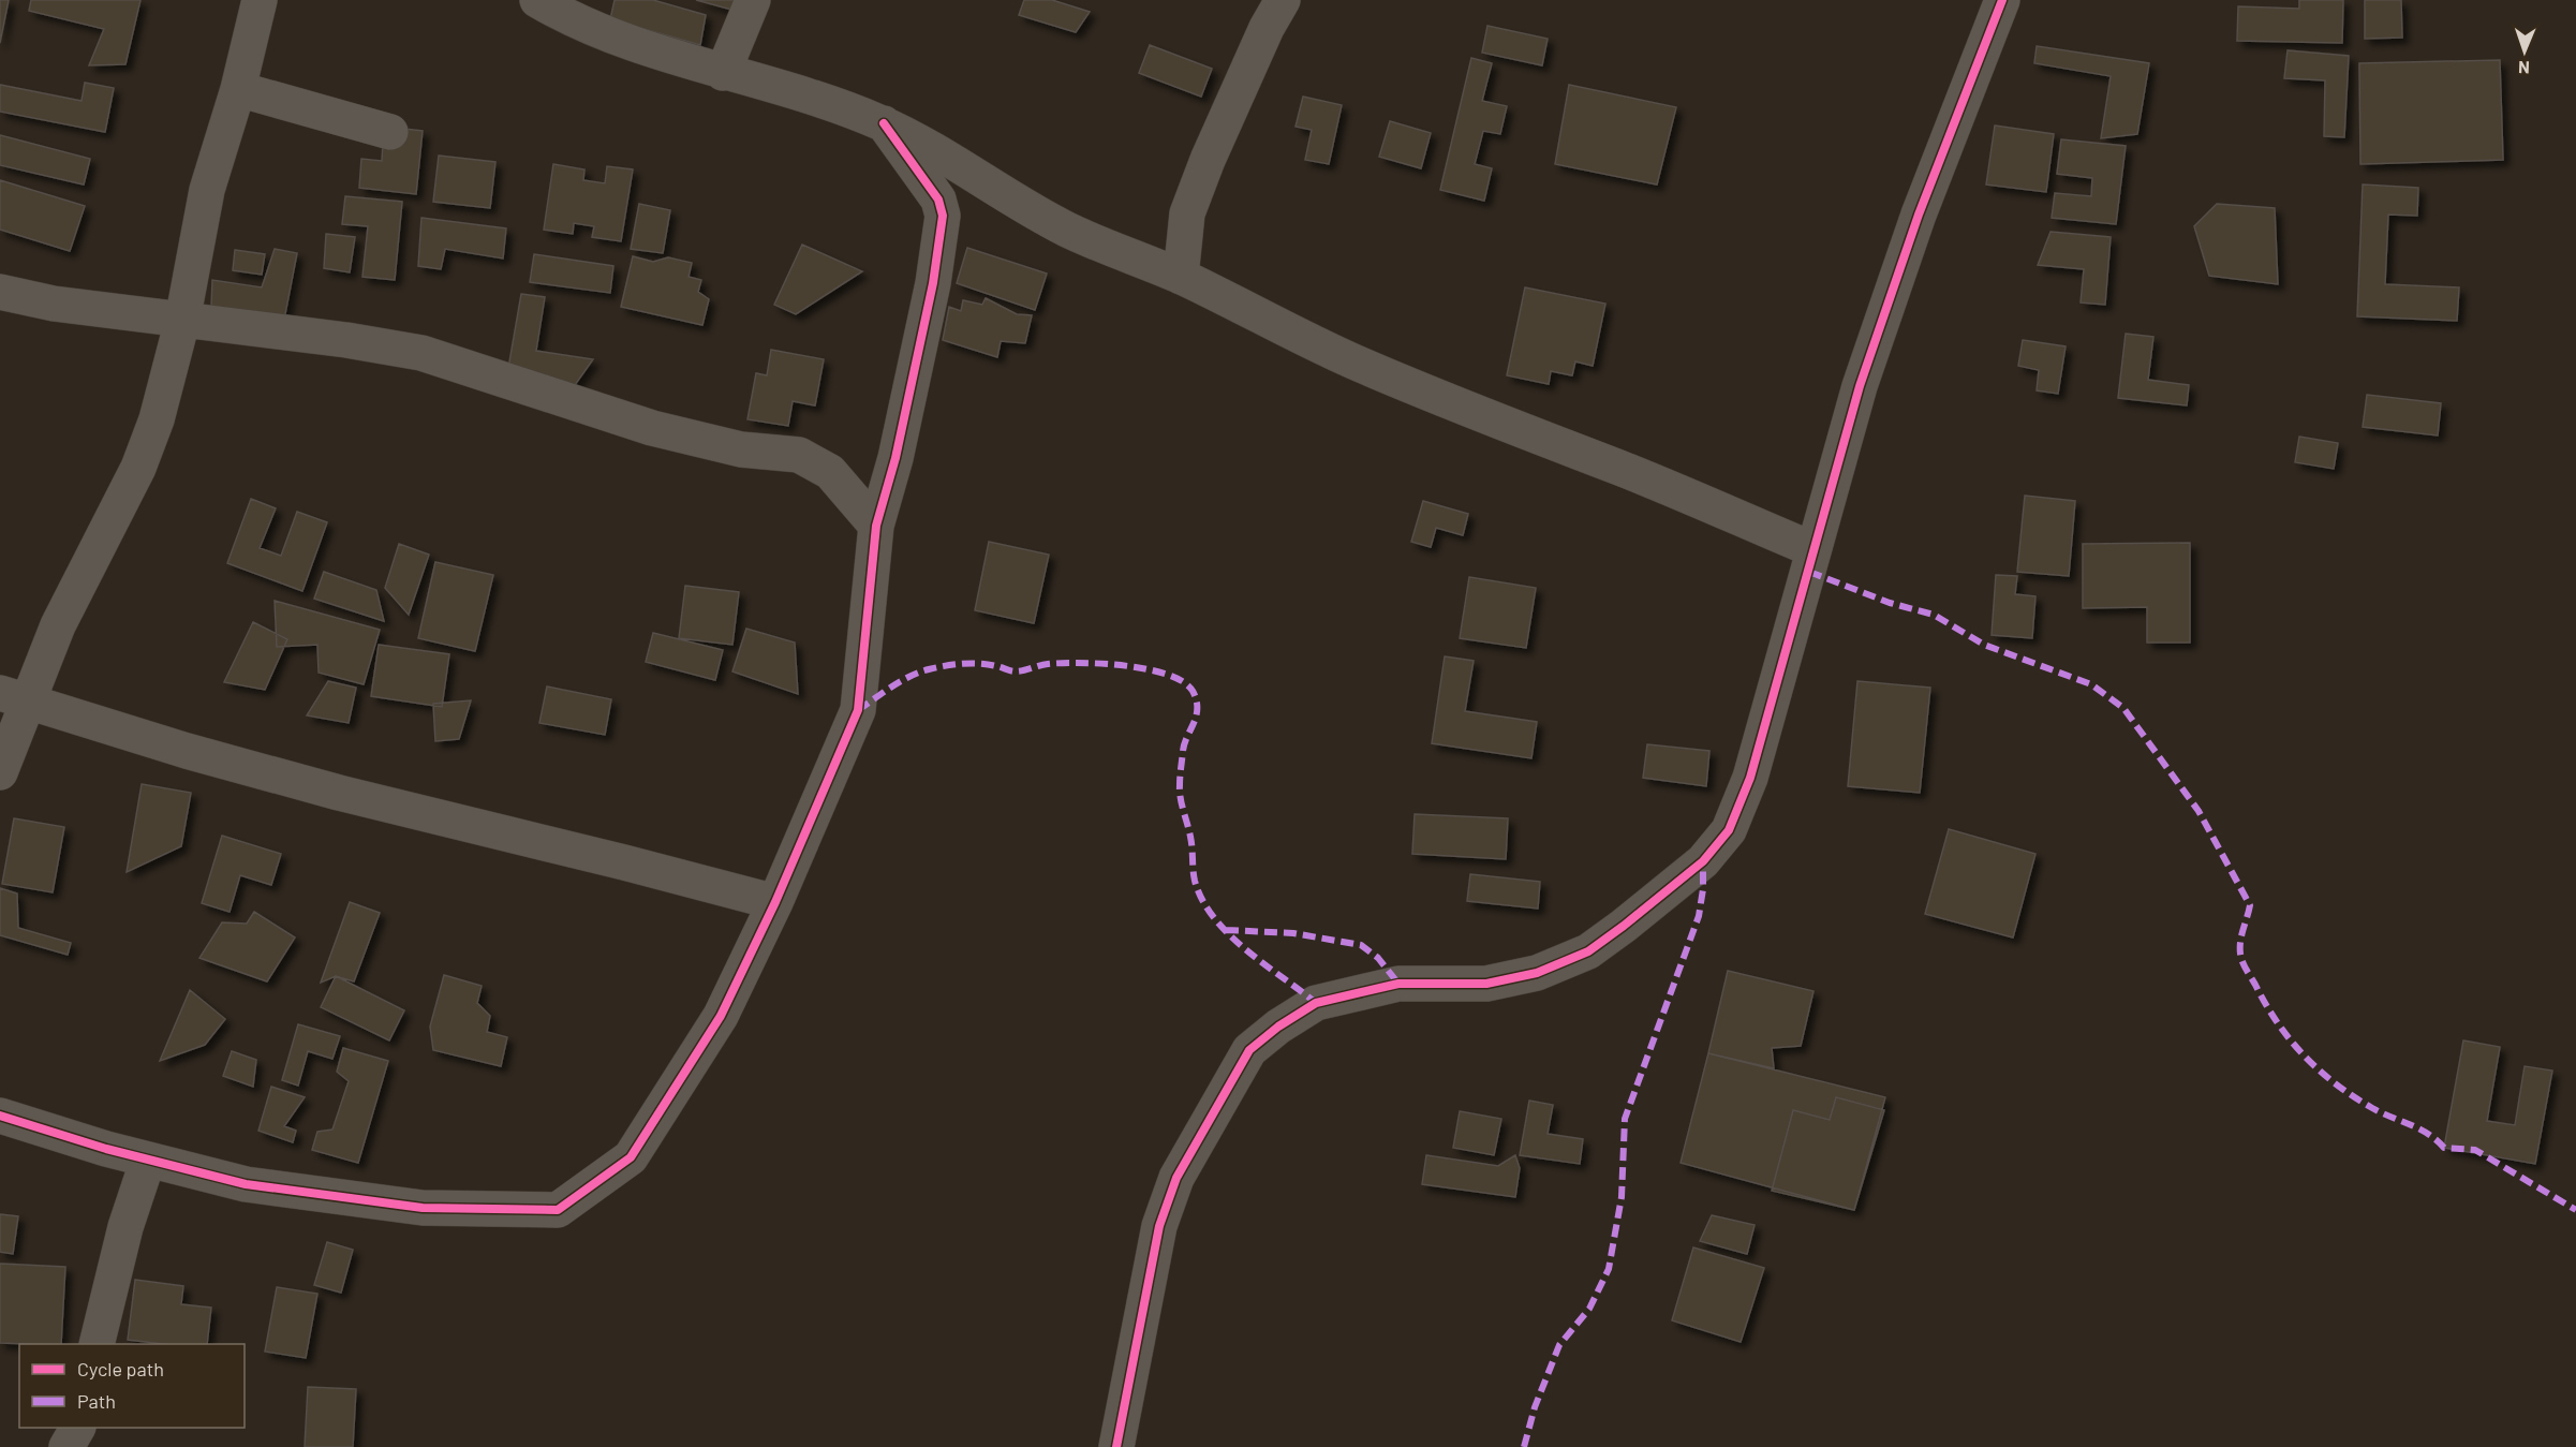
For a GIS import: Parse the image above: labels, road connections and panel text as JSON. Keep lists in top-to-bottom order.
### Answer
{
  "legend": ["Cycle path", "Path"],
  "north": "bottom"
}
